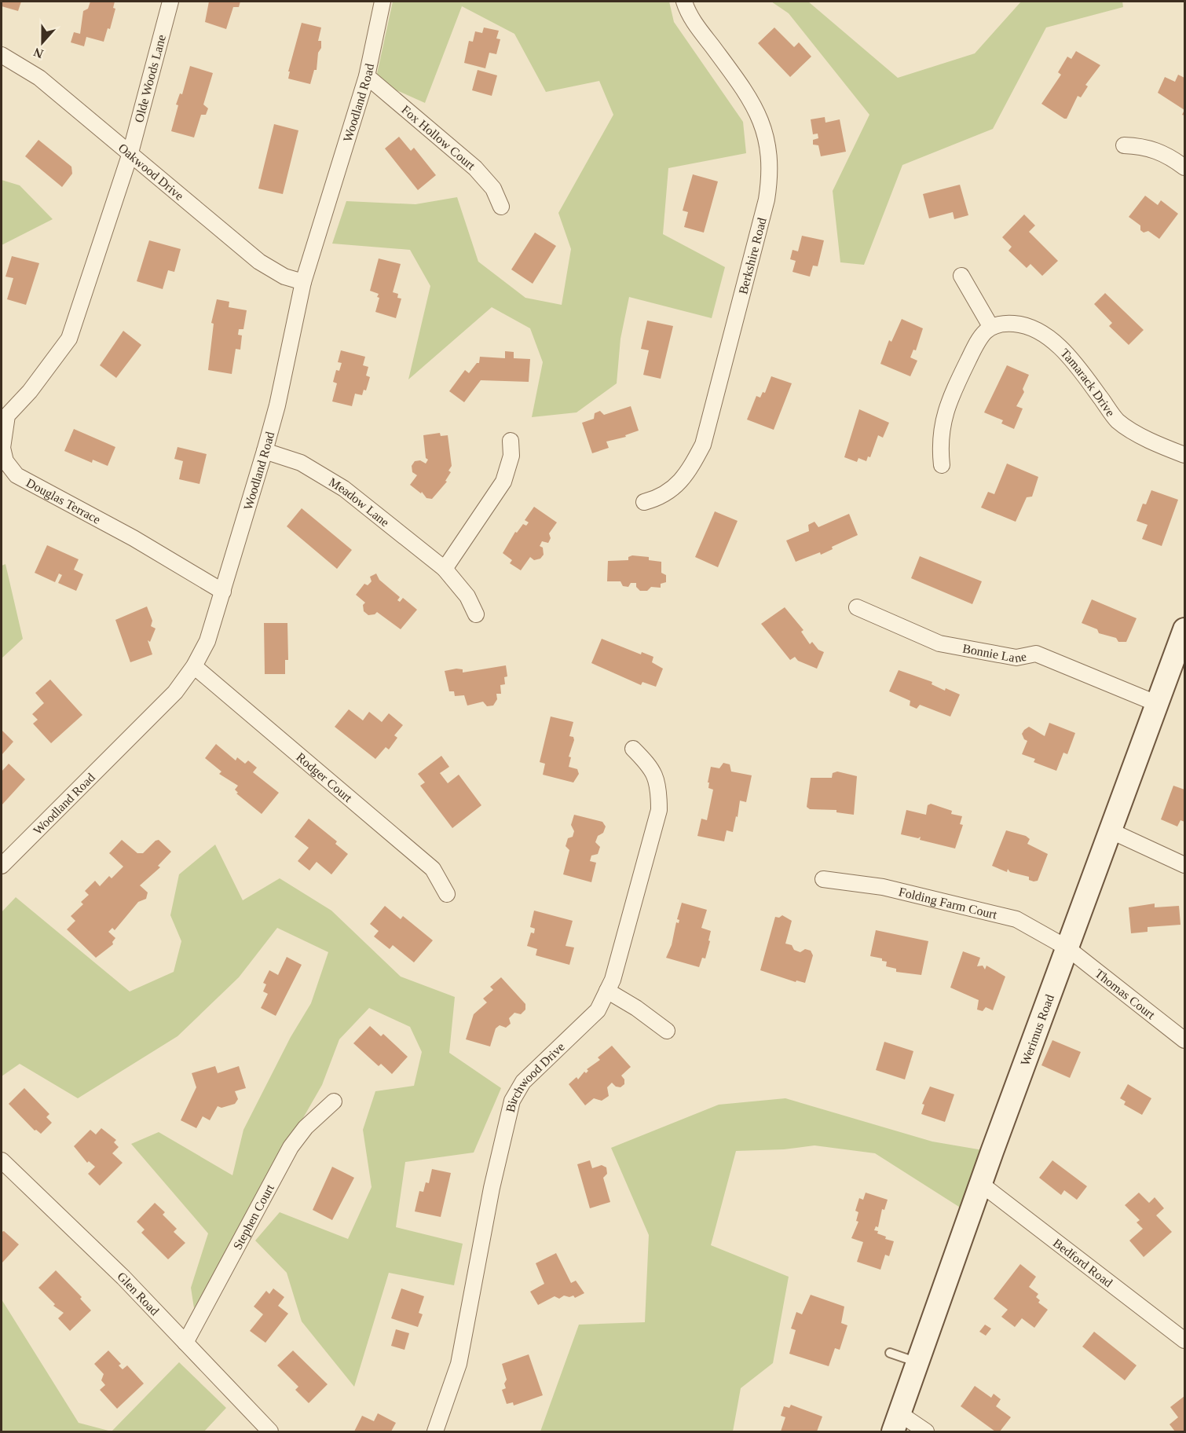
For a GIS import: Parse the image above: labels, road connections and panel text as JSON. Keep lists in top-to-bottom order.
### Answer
{
  "streets": {
    "main road": ["Werimus Road"],
    "street": [
      "Olde Woods Lane",
      "Woodland Road",
      "Fox Hollow Court",
      "Oakwood Drive",
      "Berkshire Road",
      "Tamarack Drive",
      "Douglas Terrace",
      "Meadow Lane",
      "Bonnie Lane",
      "Rodger Court",
      "Folding Farm Court",
      "Thomas Court",
      "Birchwood Drive",
      "Stephen Court",
      "Bedford Road",
      "Glen Road"
    ]
  },
  "crossings": [
    ["Olde Woods Lane", "Oakwood Drive"],
    ["Olde Woods Lane", "Douglas Terrace"],
    ["Woodland Road", "Fox Hollow Court"],
    ["Woodland Road", "Oakwood Drive"],
    ["Woodland Road", "Douglas Terrace"],
    ["Woodland Road", "Meadow Lane"],
    ["Woodland Road", "Rodger Court"],
    ["Oakwood Drive", "Douglas Terrace"],
    ["Bonnie Lane", "Werimus Road"],
    ["Folding Farm Court", "Thomas Court"],
    ["Folding Farm Court", "Werimus Road"],
    ["Thomas Court", "Werimus Road"],
    ["Werimus Road", "Bedford Road"],
    ["Stephen Court", "Glen Road"]
  ],
  "north": "bottom"
}
